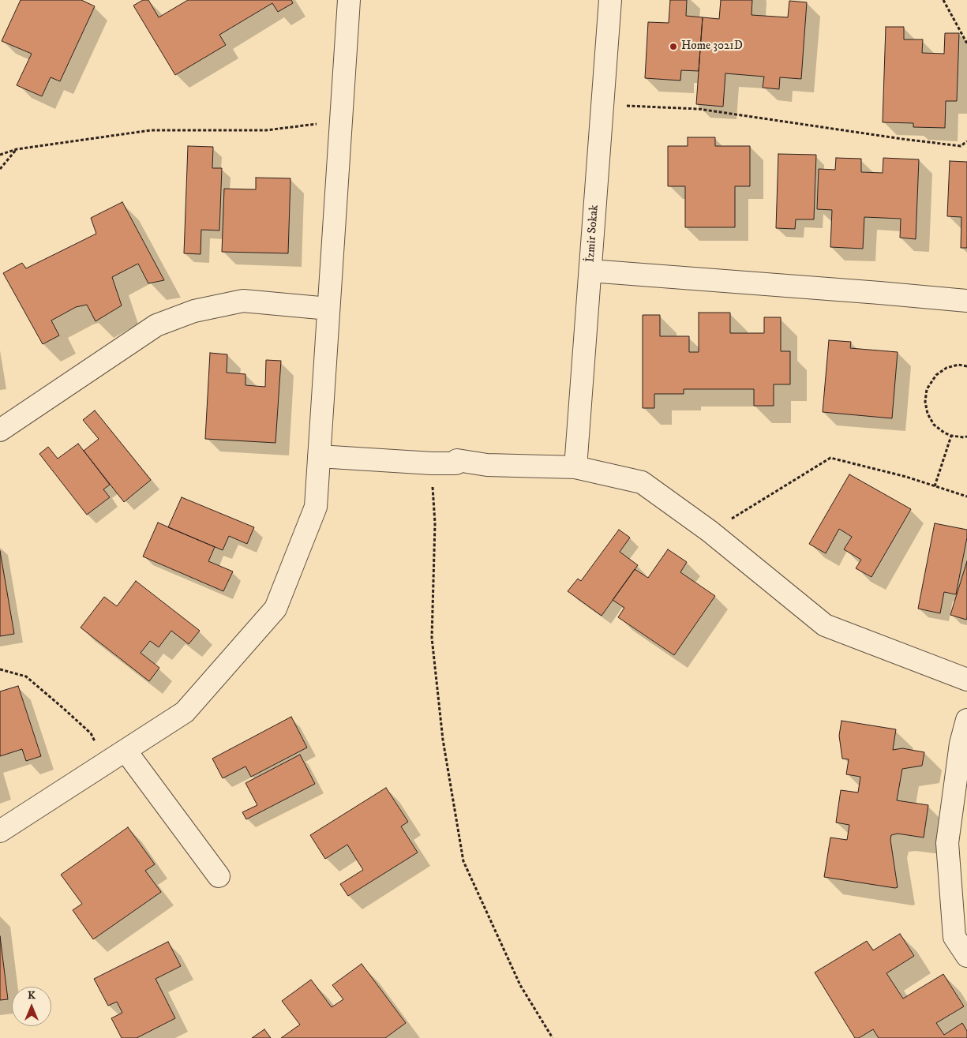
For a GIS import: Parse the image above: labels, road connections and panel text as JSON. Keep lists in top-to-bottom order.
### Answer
{
  "streets": {
    "street": ["İzmir Sokak"]
  },
  "places": ["Home 3021D"],
  "north": "top"
}
